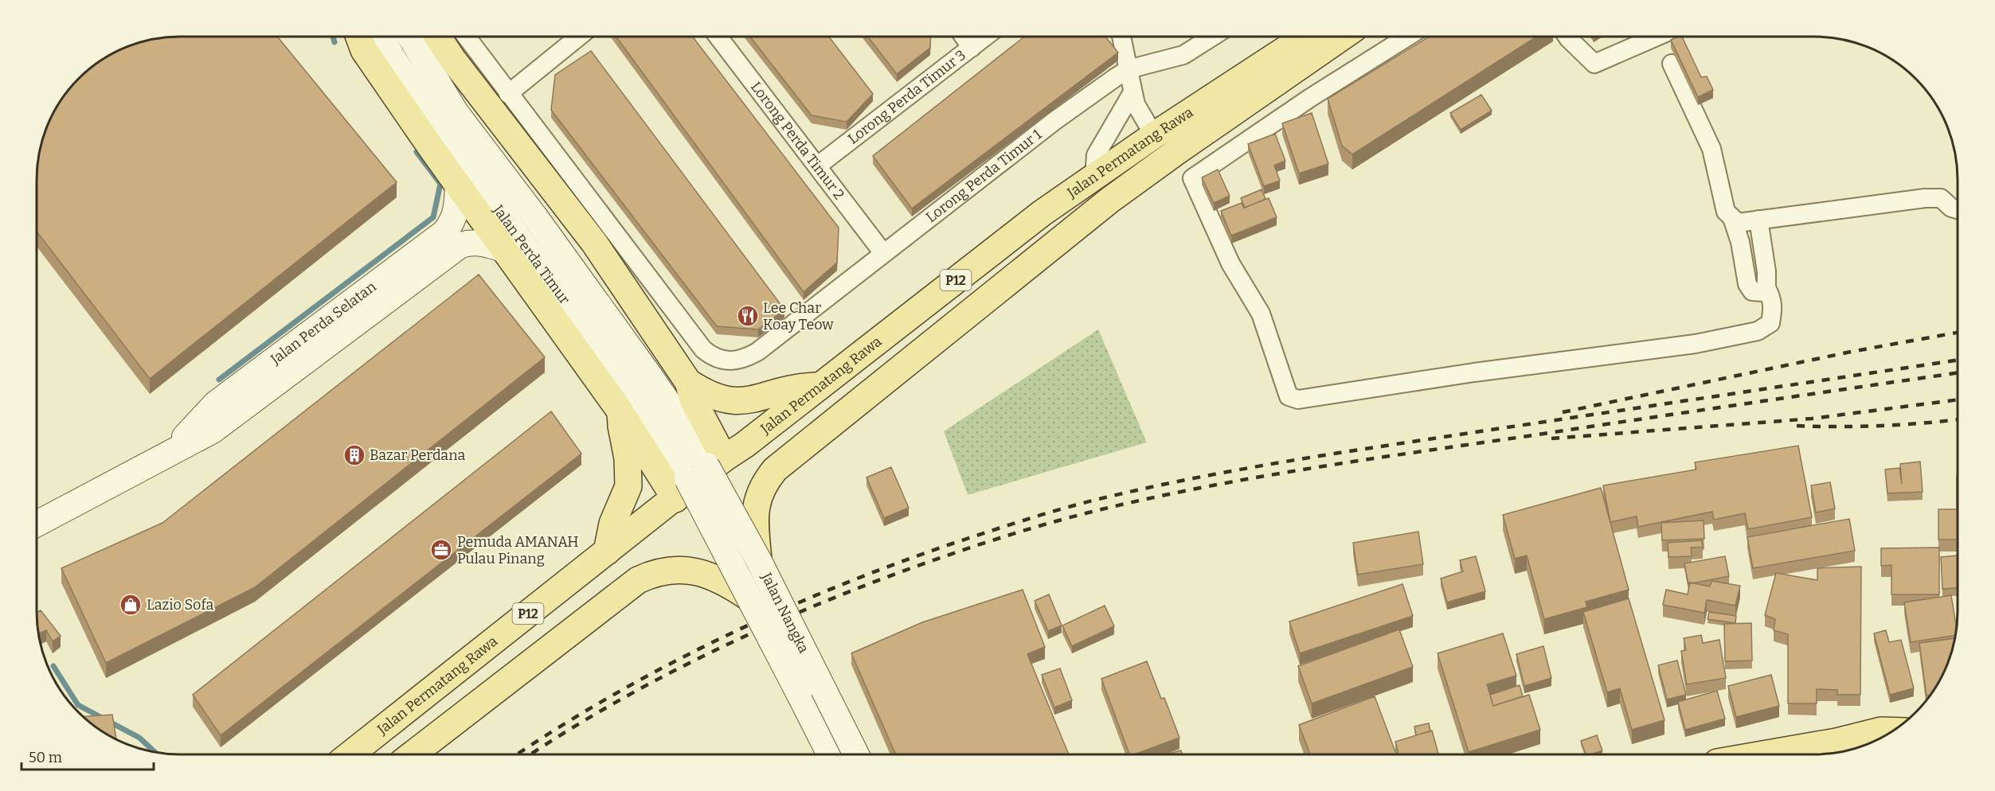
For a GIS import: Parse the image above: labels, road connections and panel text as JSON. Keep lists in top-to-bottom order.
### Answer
{
  "streets": {
    "main road": ["Jalan Permatang Rawa", "P12"],
    "street": [
      "Lorong Perda Timur 3",
      "Lorong Perda Timur 2",
      "Lorong Perda Timur 1",
      "Jalan Perda Timur",
      "Jalan Perda Selatan",
      "Jalan Nangka"
    ]
  },
  "crossings": [
    ["Lorong Perda Timur 3", "Lorong Perda Timur 2"],
    ["Lorong Perda Timur 2", "Lorong Perda Timur 1"],
    ["Jalan Permatang Rawa", "Jalan Perda Timur"],
    ["Jalan Permatang Rawa", "Jalan Nangka"],
    ["Jalan Perda Timur", "Jalan Nangka"]
  ],
  "places": {
    "restaurant": ["Lee Char Koay Teow"],
    "building": ["Bazar Perdana"],
    "office": ["Pemuda AMANAH Pulau Pinang"],
    "shop": ["Lazio Sofa"]
  },
  "scale_bar": "50 m"
}
